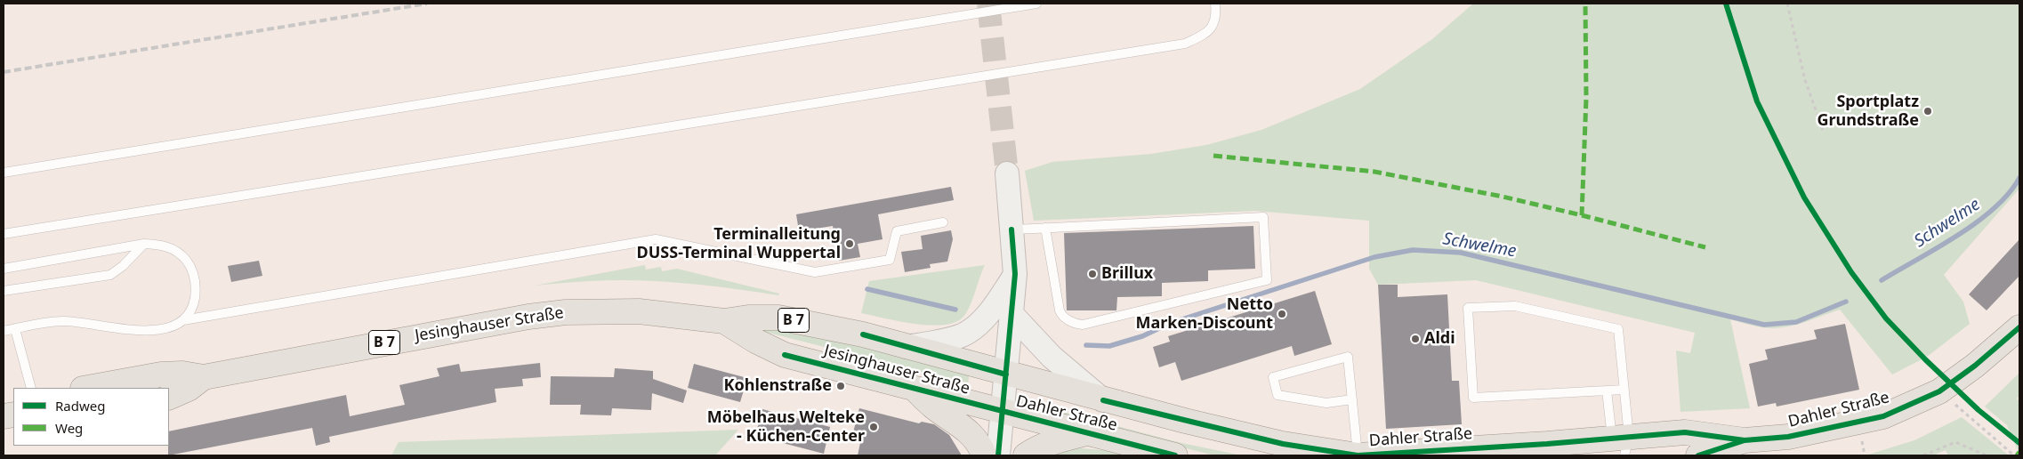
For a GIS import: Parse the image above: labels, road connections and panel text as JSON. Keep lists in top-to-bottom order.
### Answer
{
  "streets": {
    "main road": ["B 7", "Jesinghauser Straße", "Dahler Straße"]
  },
  "crossings": [
    ["Jesinghauser Straße", "Dahler Straße"]
  ],
  "water": ["Schwelme"],
  "places": [
    "Sportplatz Grundstraße",
    "Terminalleitung DUSS-Terminal Wuppertal",
    "Brillux",
    "Netto Marken-Discount",
    "Aldi",
    "Kohlenstraße",
    "Möbelhaus Welteke - Küchen-Center"
  ],
  "legend": ["Radweg", "Weg"]
}
